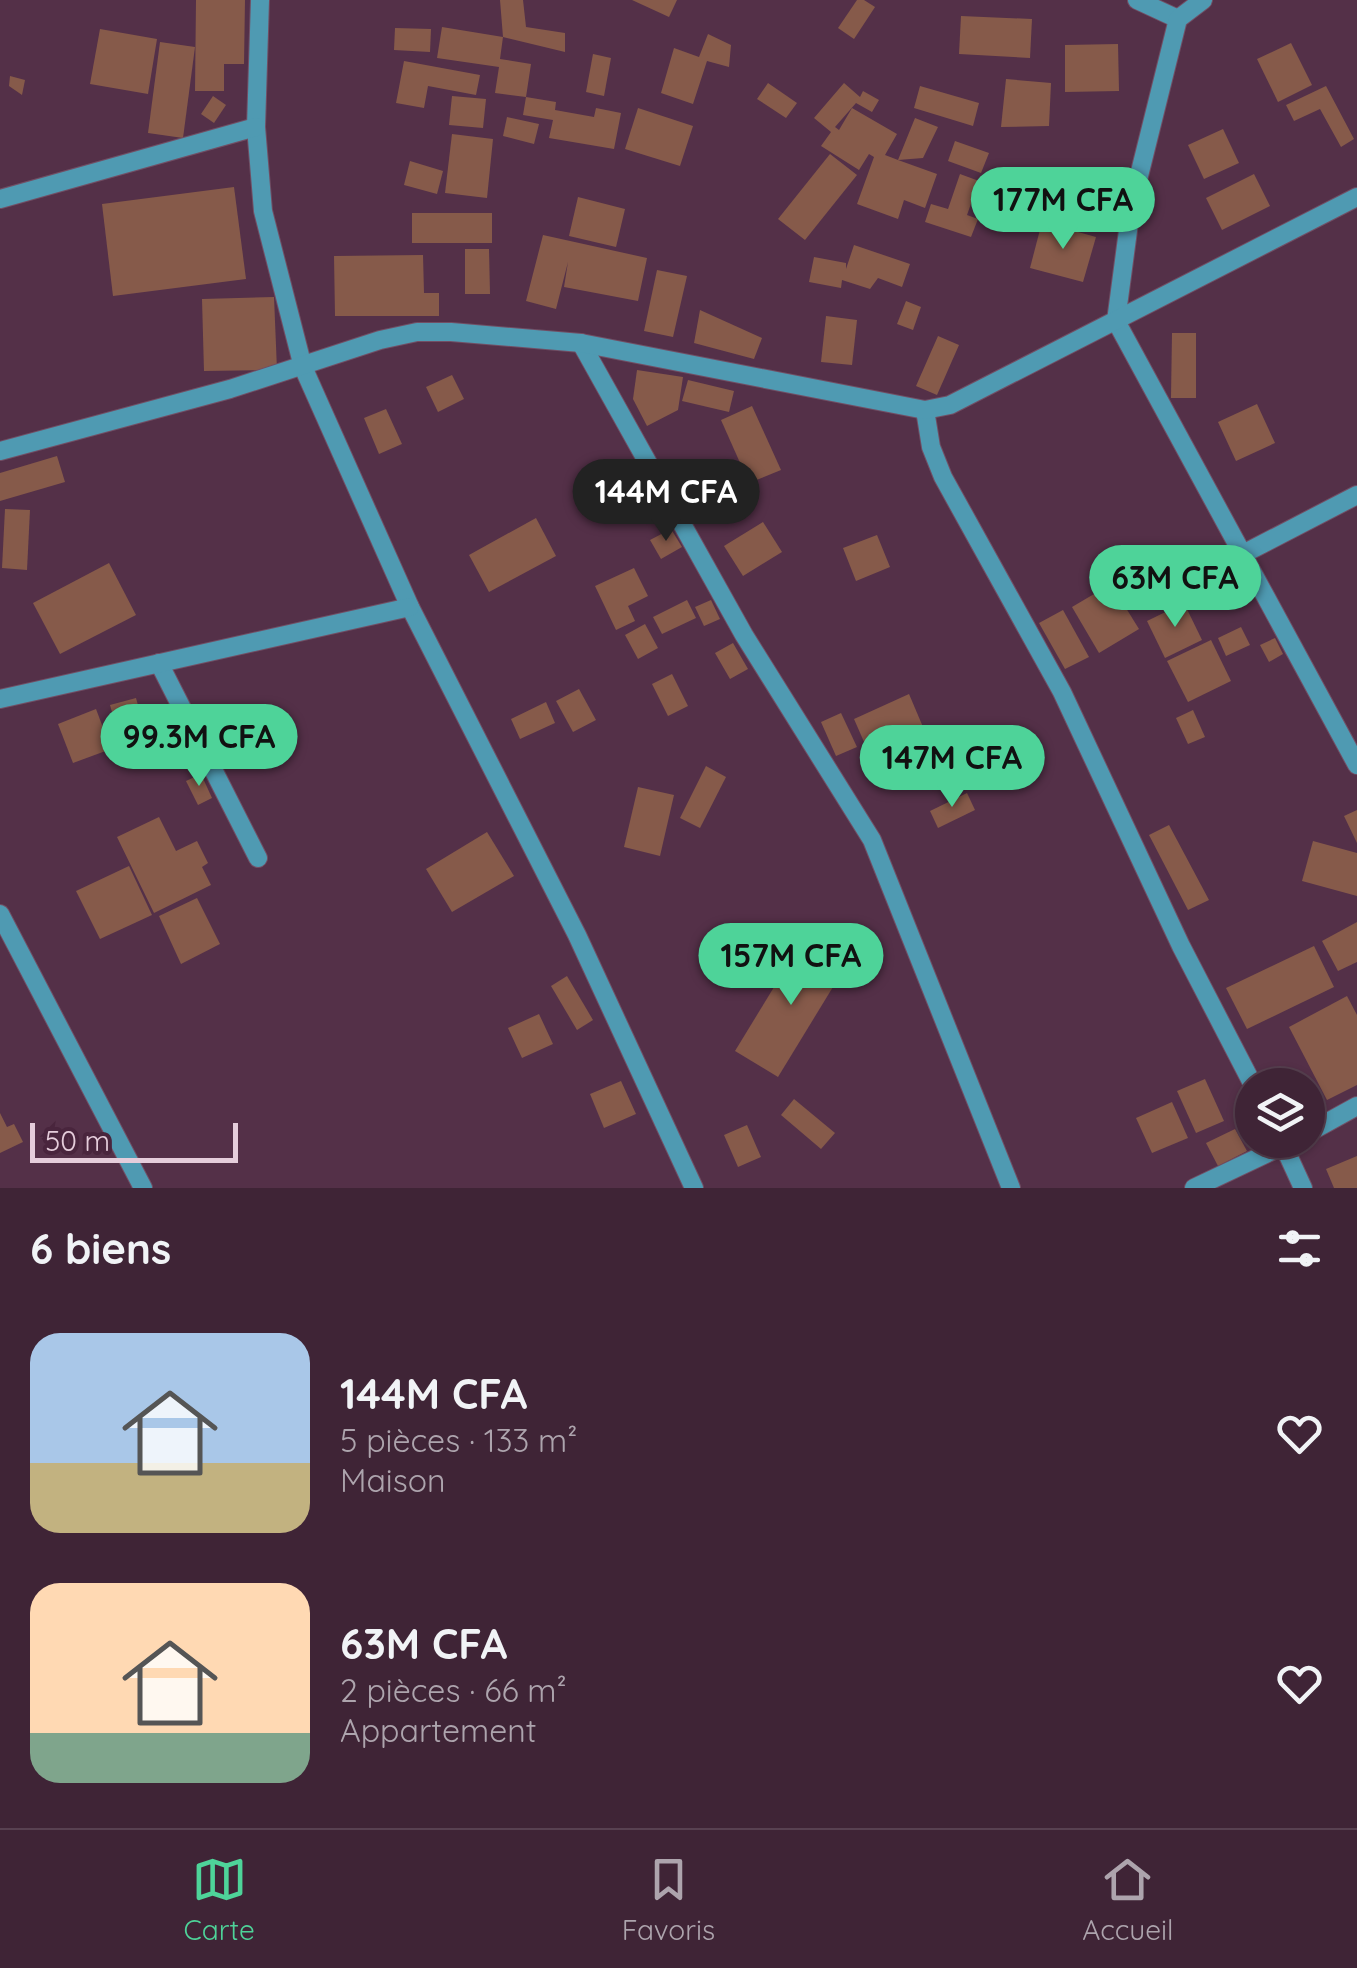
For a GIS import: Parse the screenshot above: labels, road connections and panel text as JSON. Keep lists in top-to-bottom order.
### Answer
{
  "scale_bar": "50 m",
  "page": {
    "price": [
      "177M CFA",
      "144M CFA",
      "63M CFA",
      "99.3M CFA",
      "147M CFA",
      "157M CFA"
    ],
    "scale": "50 m",
    "heading": "6 biens",
    "list": [
      {
        "name": "144M CFA",
        "note": "5 pièces · 133 m² · Maison"
      },
      {
        "name": "63M CFA",
        "note": "2 pièces · 66 m² · Appartement"
      }
    ],
    "tabs": ["Carte", "Favoris", "Accueil"]
  }
}
